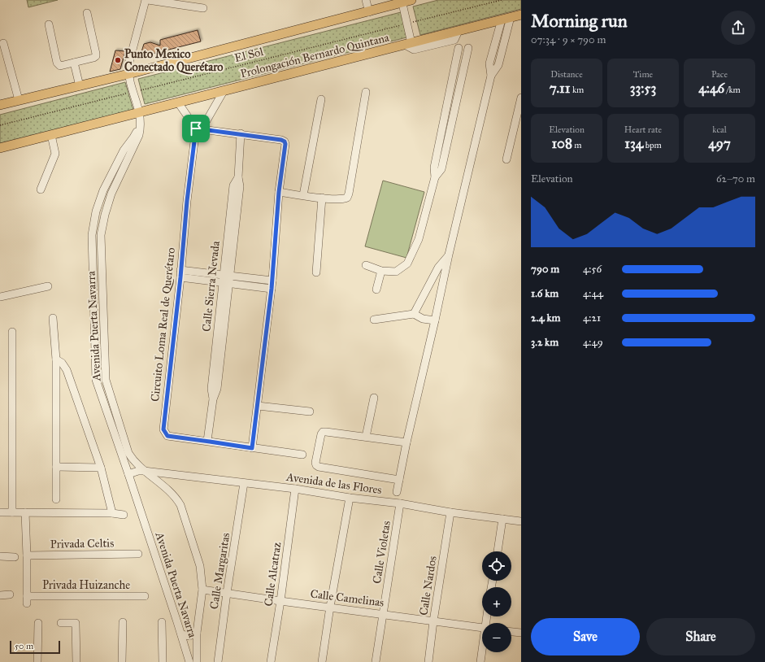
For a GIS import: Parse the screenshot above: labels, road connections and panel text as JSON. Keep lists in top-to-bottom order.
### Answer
{
  "streets": {
    "main road": ["Prolongación Bernardo Quintana"],
    "street": [
      "Calle Sierra Nevada",
      "Circuito Loma Real de Querétaro",
      "Avenida Puerta Navarra",
      "Avenida de las Flores",
      "Privada Celtis",
      "Calle Violetas",
      "Calle Margaritas",
      "Calle Alcatraz",
      "Privada Huizanche",
      "Calle Nardos",
      "Calle Camelinas"
    ],
    "path": ["El Sol"]
  },
  "crossings": [
    ["El Sol", "Avenida Puerta Navarra"],
    ["Prolongación Bernardo Quintana", "Circuito Loma Real de Querétaro"],
    ["Prolongación Bernardo Quintana", "Avenida Puerta Navarra"],
    ["Calle Sierra Nevada", "Circuito Loma Real de Querétaro"],
    ["Avenida Puerta Navarra", "Avenida de las Flores"],
    ["Avenida Puerta Navarra", "Calle Camelinas"],
    ["Avenida de las Flores", "Calle Violetas"],
    ["Avenida de las Flores", "Calle Margaritas"],
    ["Avenida de las Flores", "Calle Alcatraz"],
    ["Avenida de las Flores", "Calle Nardos"],
    ["Privada Celtis", "Privada Huizanche"],
    ["Calle Violetas", "Calle Camelinas"],
    ["Calle Margaritas", "Calle Camelinas"],
    ["Calle Alcatraz", "Calle Camelinas"],
    ["Calle Nardos", "Calle Camelinas"]
  ],
  "places": ["Punto Mexico Conectado Querétaro"],
  "scale_bar": "50 m",
  "page": {
    "heading": ["Morning run", "07:34 · 9 × 790 m"],
    "stats": [
      ["Distance", "7.11 km"],
      ["Time", "33:53"],
      ["Pace", "4:46 /km"],
      ["Elevation", "108 m"],
      ["Heart rate", "134 bpm"],
      ["kcal", "497"]
    ],
    "chart": ["Elevation", "62–70 m"],
    "list": [
      {
        "name": "790 m",
        "note": "4:56"
      },
      {
        "name": "1.6 km",
        "note": "4:44"
      },
      {
        "name": "2.4 km",
        "note": "4:21"
      },
      {
        "name": "3.2 km",
        "note": "4:49"
      }
    ],
    "map_buttons": ["+", "−"],
    "buttons": ["Save", "Share"],
    "scale": "50 m"
  }
}
